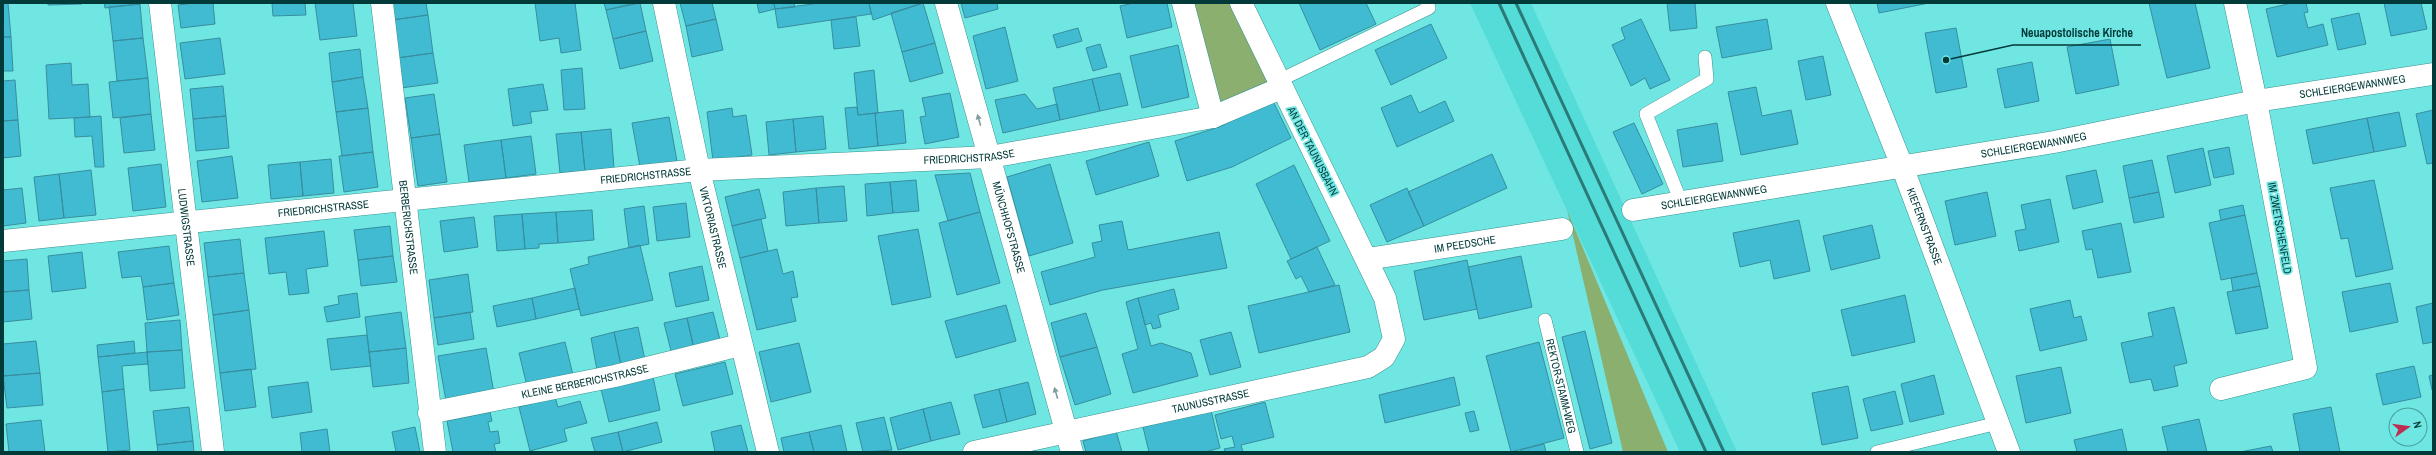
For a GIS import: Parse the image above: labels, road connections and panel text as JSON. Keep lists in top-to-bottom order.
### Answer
{
  "streets": {
    "street": [
      "SCHLEIERGEWANNWEG",
      "AN DER TAUNUSBAHN",
      "FRIEDRICHSTRASSE",
      "MÜNCHHOFSTRASSE",
      "KIEFERNSTRASSE",
      "LUDWIGSTRASSE",
      "BERBERICHSTRASSE",
      "VIKTORIASTRASSE",
      "IM ZWETSCHENFELD",
      "IM PEEDSCHE",
      "KLEINE BERBERICHSTRASSE",
      "TAUNUSSTRASSE"
    ],
    "lane": ["REKTOR-STAMM-WEG"]
  },
  "crossings": [
    ["SCHLEIERGEWANNWEG", "KIEFERNSTRASSE"],
    ["SCHLEIERGEWANNWEG", "IM ZWETSCHENFELD"],
    ["AN DER TAUNUSBAHN", "FRIEDRICHSTRASSE"],
    ["AN DER TAUNUSBAHN", "IM PEEDSCHE"],
    ["AN DER TAUNUSBAHN", "TAUNUSSTRASSE"],
    ["FRIEDRICHSTRASSE", "MÜNCHHOFSTRASSE"],
    ["FRIEDRICHSTRASSE", "LUDWIGSTRASSE"],
    ["FRIEDRICHSTRASSE", "BERBERICHSTRASSE"],
    ["FRIEDRICHSTRASSE", "VIKTORIASTRASSE"],
    ["MÜNCHHOFSTRASSE", "TAUNUSSTRASSE"],
    ["BERBERICHSTRASSE", "KLEINE BERBERICHSTRASSE"],
    ["VIKTORIASTRASSE", "KLEINE BERBERICHSTRASSE"]
  ],
  "one_way": ["MÜNCHHOFSTRASSE"],
  "places": ["Neuapostolische Kirche"],
  "north": "right"
}
